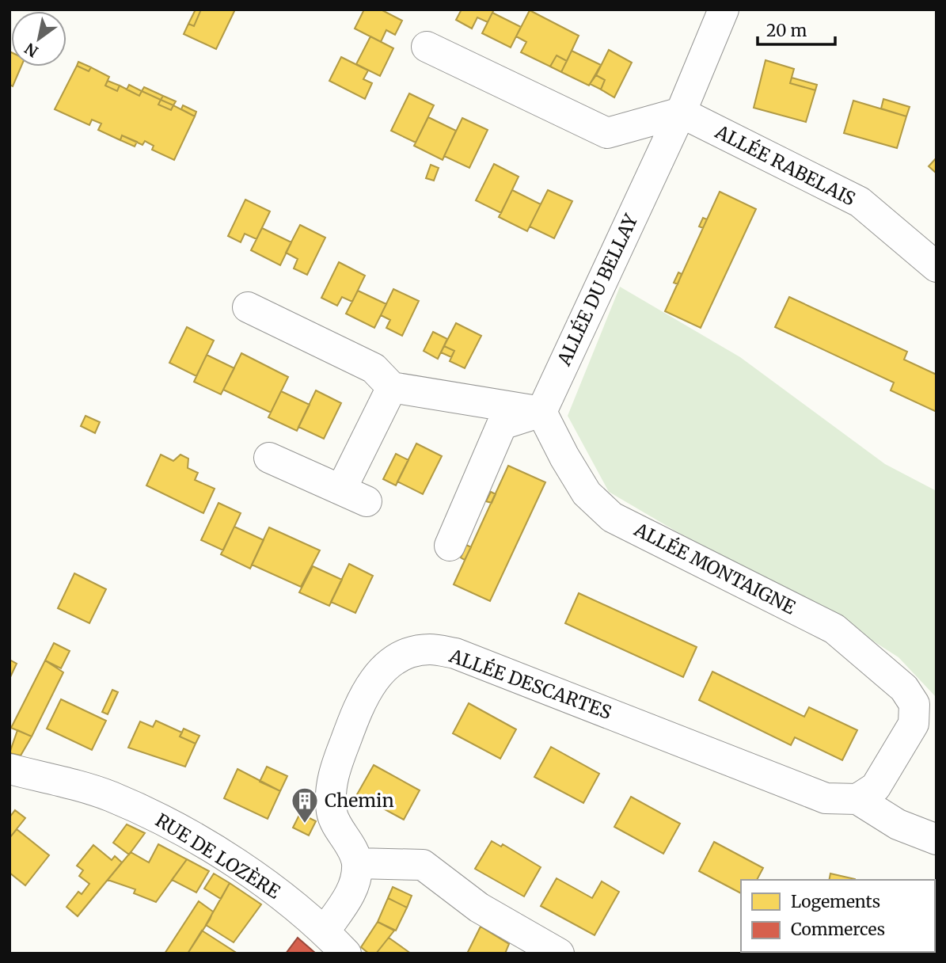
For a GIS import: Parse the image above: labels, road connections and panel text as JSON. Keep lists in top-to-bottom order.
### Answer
{
  "streets": {
    "street": [
      "ALLÉE RABELAIS",
      "ALLÉE DU BELLAY",
      "ALLÉE MONTAIGNE",
      "ALLÉE DESCARTES",
      "RUE DE LOZÈRE"
    ]
  },
  "crossings": [
    ["ALLÉE RABELAIS", "ALLÉE DU BELLAY"],
    ["ALLÉE DU BELLAY", "ALLÉE MONTAIGNE"],
    ["ALLÉE MONTAIGNE", "ALLÉE DESCARTES"]
  ],
  "places": {
    "building": ["Chemin"]
  },
  "legend": ["Logements", "Commerces"],
  "scale_bar": "20 m",
  "north": "bottom left"
}
